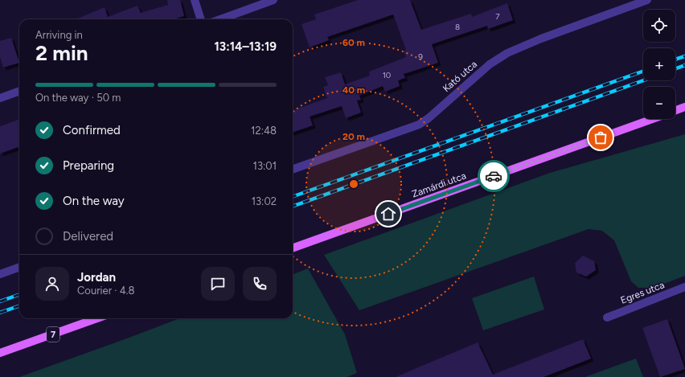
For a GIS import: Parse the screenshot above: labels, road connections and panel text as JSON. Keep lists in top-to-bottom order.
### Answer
{
  "streets": {
    "main road": ["Zamárdi utca", "7"],
    "street": ["Kató utca", "Egres utca"]
  },
  "house_numbers": [
    "7",
    "8",
    "9",
    "10"
  ],
  "page": {
    "map_buttons": ["+", "−"],
    "heading": ["2 min", "Arriving in", "13:14–13:19"],
    "panel": ["Jordan", "Courier · 4.8"],
    "bar": "On the way · 50 m",
    "list": [
      ["Confirmed", "12:48"],
      ["Preparing", "13:01"],
      ["On the way", "13:02"],
      "Delivered"
    ]
  },
  "rings": ["60 m", "40 m", "20 m"]
}
